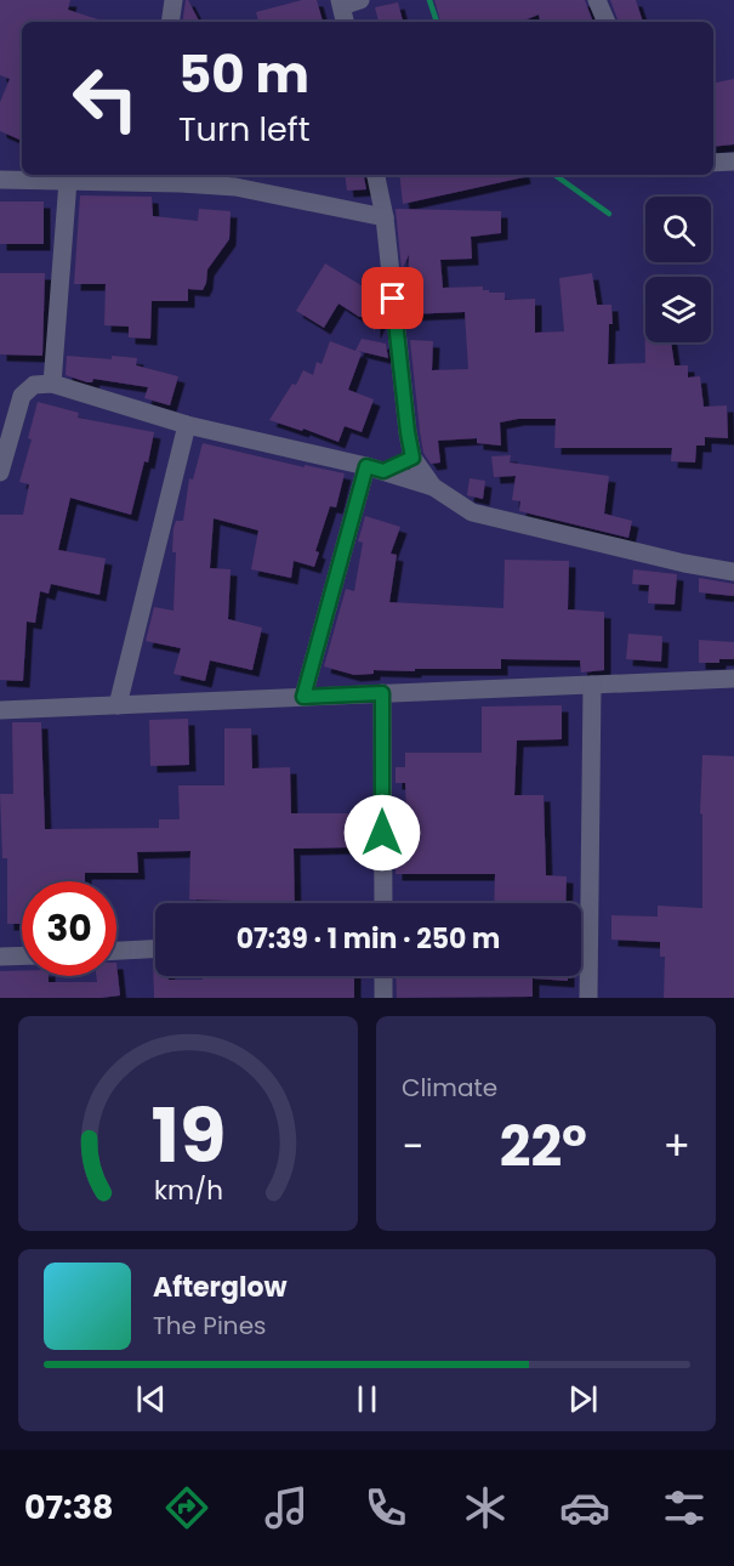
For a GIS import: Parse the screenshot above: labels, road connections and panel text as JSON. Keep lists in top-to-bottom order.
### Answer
{
  "page": {
    "turn": ["50 m", "Turn left"],
    "limit": "30",
    "trip": "07:39 · 1 min · 250 m",
    "tile": "Climate",
    "heat": ["−", "22°", "+"],
    "song": ["Afterglow", "The Pines"],
    "tabs": "07:38",
    "gauge": ["19", "km/h"]
  }
}
